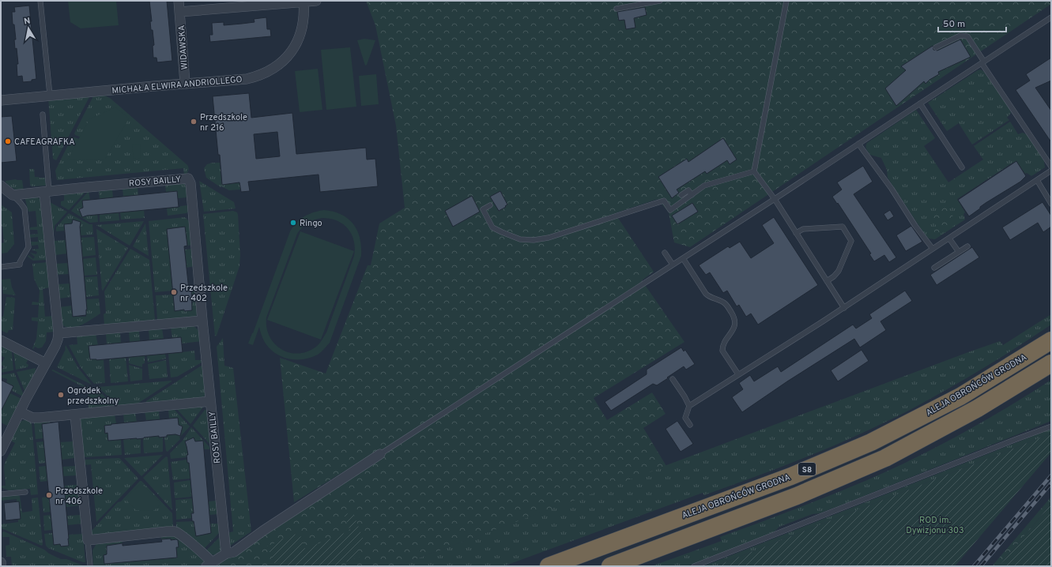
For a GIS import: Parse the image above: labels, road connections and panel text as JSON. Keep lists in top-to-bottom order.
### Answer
{
  "streets": {
    "highway": ["ALEJA OBROŃCÓW GRODNA", "S8"],
    "street": ["WIDAWSKA", "MICHAŁA ELWIRA ANDRIOLLEGO", "ROSY BAILLY"]
  },
  "crossings": [
    ["WIDAWSKA", "MICHAŁA ELWIRA ANDRIOLLEGO"]
  ],
  "parks": ["ROD im. Dywizjonu 303"],
  "places": [
    "Przedszkole nr 216",
    "CAFEAGRAFKA",
    "Ringo",
    "Przedszkole nr 402",
    "Ogródek przedszkolny",
    "Przedszkole nr 406"
  ],
  "scale_bar": "50 m",
  "north": "top"
}
